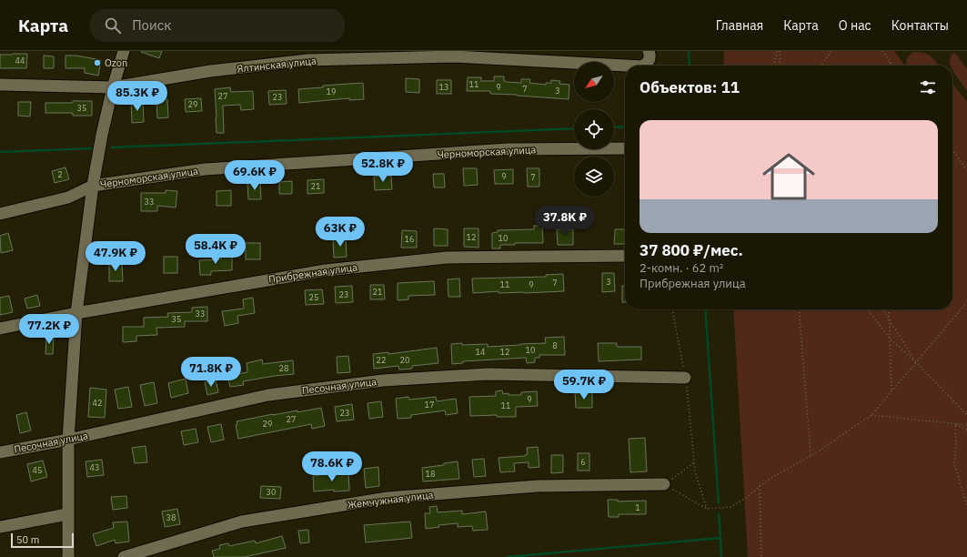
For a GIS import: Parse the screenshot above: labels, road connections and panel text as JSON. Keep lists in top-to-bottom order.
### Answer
{
  "streets": {
    "street": [
      "Ялтинская улица",
      "Черноморская улица",
      "Прибрежная улица",
      "Песочная улица",
      "Жемчужная улица"
    ]
  },
  "places": ["Ozon"],
  "house_numbers": [
    "44",
    "11",
    "13",
    "9",
    "7",
    "3",
    "19",
    "27",
    "23",
    "29",
    "35",
    "2",
    "9",
    "7",
    "21",
    "33",
    "12",
    "10",
    "16",
    "3",
    "7",
    "11",
    "9",
    "21",
    "23",
    "25",
    "33",
    "35",
    "8",
    "10",
    "14",
    "12",
    "22",
    "20",
    "28",
    "9",
    "42",
    "17",
    "11",
    "23",
    "27",
    "29",
    "6",
    "43",
    "45",
    "18",
    "30",
    "1",
    "38"
  ],
  "scale_bar": "50 m",
  "north": "bottom left",
  "page": {
    "header": "Карта",
    "search": "Поиск",
    "nav": [
      "Главная",
      "Карта",
      "О нас",
      "Контакты"
    ],
    "heading": "Объектов: 11",
    "price": [
      "85.3K ₽",
      "52.8K ₽",
      "69.6K ₽",
      "37.8K ₽",
      "63K ₽",
      "58.4K ₽",
      "47.9K ₽",
      "77.2K ₽",
      "71.8K ₽",
      "59.7K ₽",
      "78.6K ₽"
    ],
    "list": [
      {
        "name": "37 800 ₽/мес.",
        "note": "2-комн. · 62 m² · Прибрежная улица"
      }
    ],
    "scale": "50 m"
  }
}
